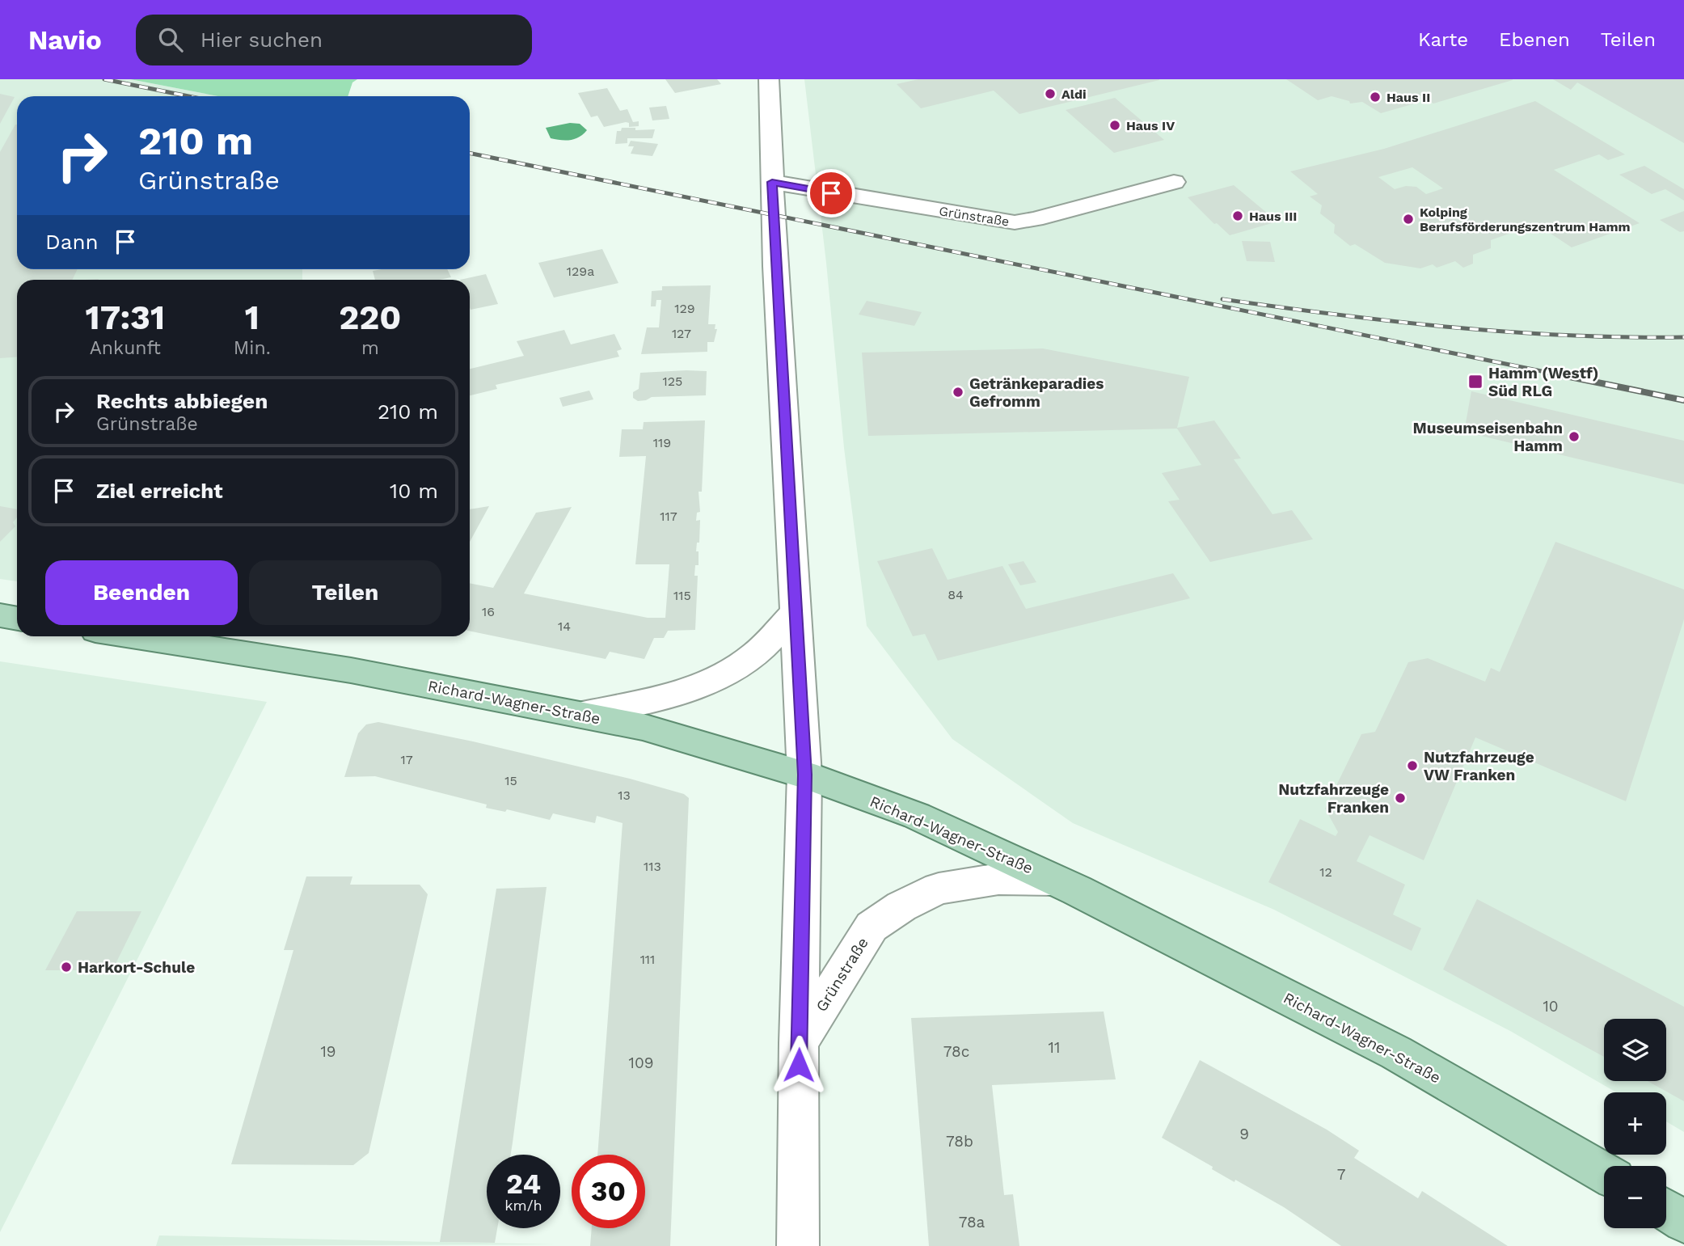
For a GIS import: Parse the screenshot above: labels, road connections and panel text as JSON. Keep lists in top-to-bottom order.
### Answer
{
  "streets": {
    "main road": ["Richard-Wagner-Straße"],
    "street": ["Grünstraße"]
  },
  "crossings": [
    ["Grünstraße", "Richard-Wagner-Straße"]
  ],
  "places": {
    "other": [
      "Aldi",
      "Haus II",
      "Haus IV",
      "Haus III",
      "Kolping Berufsförderungszentrum Hamm",
      "Getränkeparadies Gefromm",
      "Museumseisenbahn Hamm",
      "Nutzfahrzeuge VW Franken",
      "Nutzfahrzeuge Franken",
      "Harkort-Schule"
    ],
    "transit": ["Hamm (Westf) Süd RLG"]
  },
  "house_numbers": [
    "129a",
    "129",
    "127",
    "125",
    "119",
    "117",
    "84",
    "115",
    "16",
    "14",
    "17",
    "15",
    "13",
    "113",
    "12",
    "111",
    "10",
    "11",
    "19",
    "78c",
    "109",
    "9",
    "78b",
    "7",
    "78a"
  ],
  "page": {
    "header": "Navio",
    "search": "Hier suchen",
    "nav": ["Karte", "Ebenen", "Teilen"],
    "turn": ["210 m", "Grünstraße"],
    "then": "Dann",
    "eta": [
      "17:31",
      "Ankunft",
      "1",
      "Min.",
      "220",
      "m"
    ],
    "list": [
      {
        "name": "Rechts abbiegen",
        "note": "Grünstraße",
        "value": "210 m"
      },
      {
        "name": "Ziel erreicht",
        "value": "10 m"
      }
    ],
    "buttons": ["Beenden", "Teilen"],
    "map_buttons": ["+", "−"],
    "speed": "24 km/h",
    "limit": "30"
  }
}
